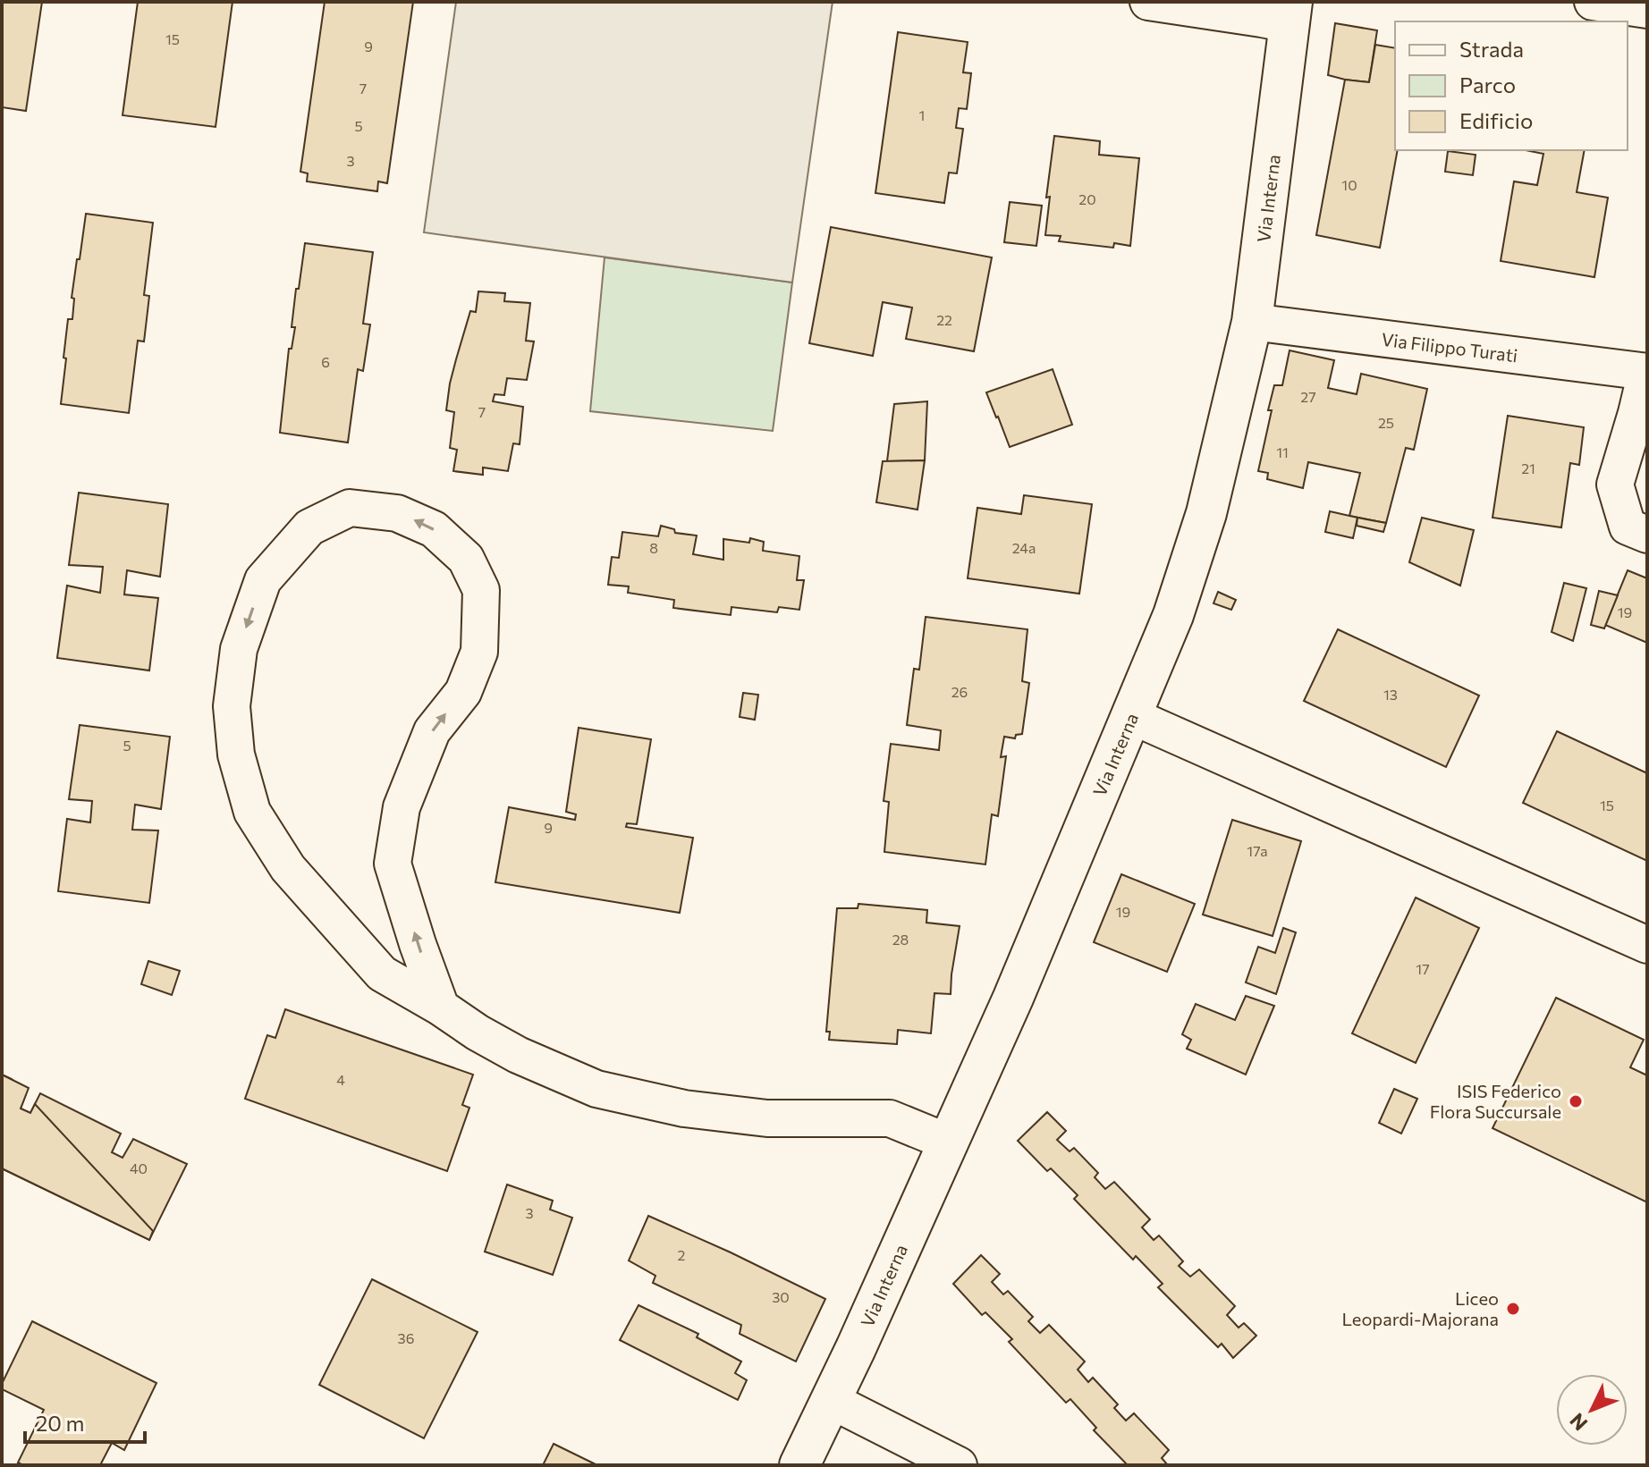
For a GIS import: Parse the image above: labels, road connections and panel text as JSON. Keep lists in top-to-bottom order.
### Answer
{
  "streets": {
    "street": ["Via Interna", "Via Filippo Turati"]
  },
  "crossings": [
    ["Via Interna", "Via Filippo Turati"]
  ],
  "places": ["ISIS Federico Flora Succursale", "Liceo Leopardi-Majorana"],
  "house_numbers": [
    "15",
    "9",
    "7",
    "1",
    "5",
    "3",
    "10",
    "20",
    "22",
    "6",
    "27",
    "7",
    "25",
    "11",
    "21",
    "8",
    "24a",
    "19",
    "26",
    "13",
    "5",
    "15",
    "9",
    "17a",
    "19",
    "28",
    "17",
    "4",
    "40",
    "3",
    "2",
    "30",
    "36"
  ],
  "legend": ["Strada", "Parco", "Edificio"],
  "scale_bar": "20 m",
  "north": "bottom left"
}
